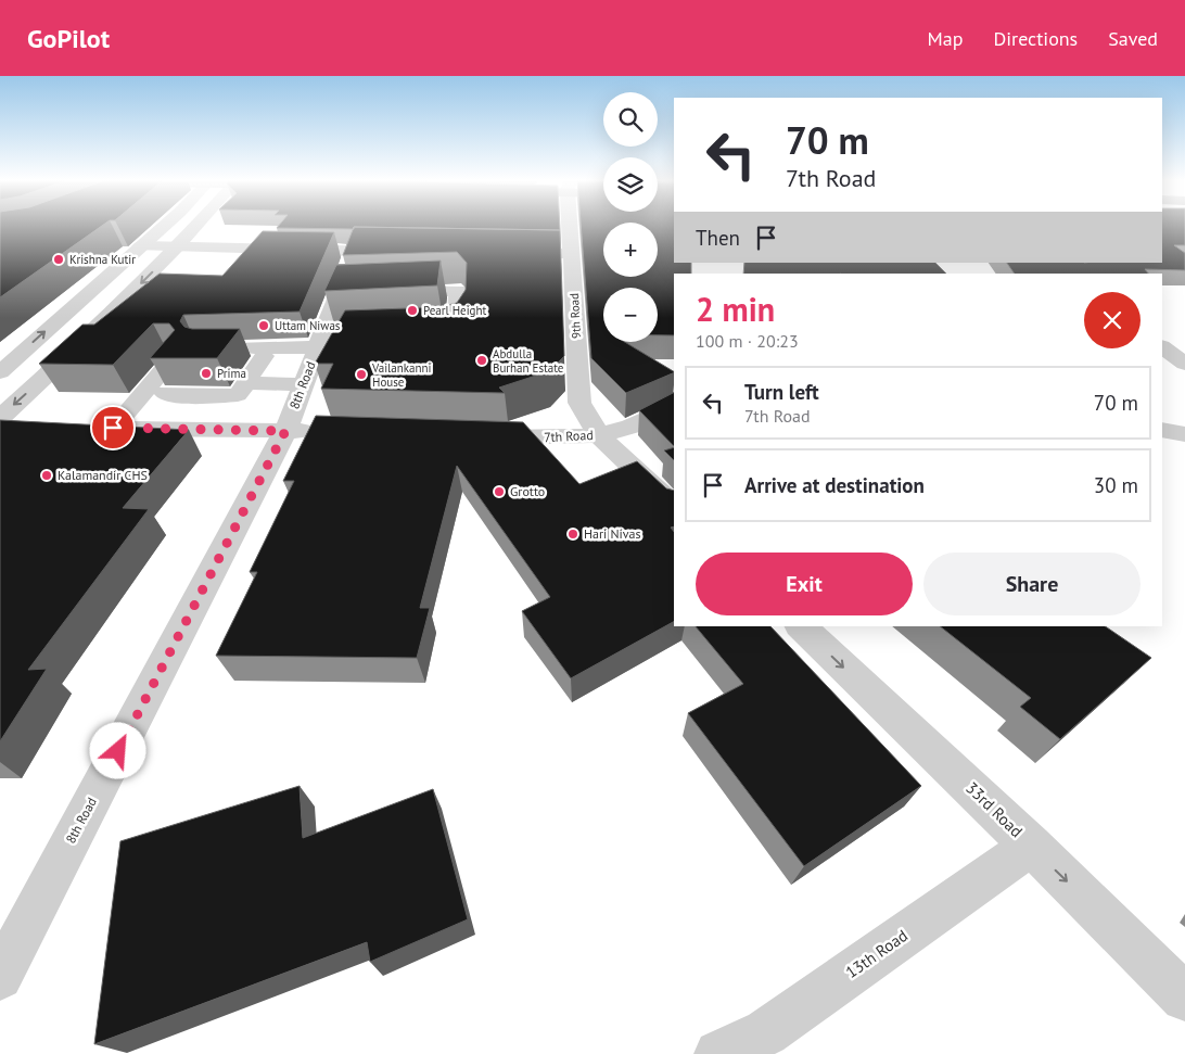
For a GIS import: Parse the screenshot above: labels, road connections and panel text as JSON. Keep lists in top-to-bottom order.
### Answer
{
  "streets": {
    "street": [
      "9th Road",
      "8th Road",
      "7th Road",
      "33rd Road",
      "13th Road"
    ]
  },
  "crossings": [
    ["9th Road", "7th Road"],
    ["33rd Road", "13th Road"]
  ],
  "one_way": ["33rd Road"],
  "places": [
    "Krishna Kutir",
    "Pearl Height",
    "Uttam Niwas",
    "Abdulla Burhan Estate",
    "Prima",
    "Vailankanni House",
    "Kalamandir CHS",
    "Grotto",
    "Hari Nivas"
  ],
  "page": {
    "header": "GoPilot",
    "nav": ["Map", "Directions", "Saved"],
    "map_buttons": ["+", "−"],
    "turn": ["70 m", "7th Road"],
    "then": "Then",
    "heading": ["2 min", "100 m · 20:23"],
    "list": [
      {
        "name": "Turn left",
        "note": "7th Road",
        "value": "70 m"
      },
      {
        "name": "Arrive at destination",
        "value": "30 m"
      }
    ],
    "buttons": ["Exit", "Share"]
  }
}
